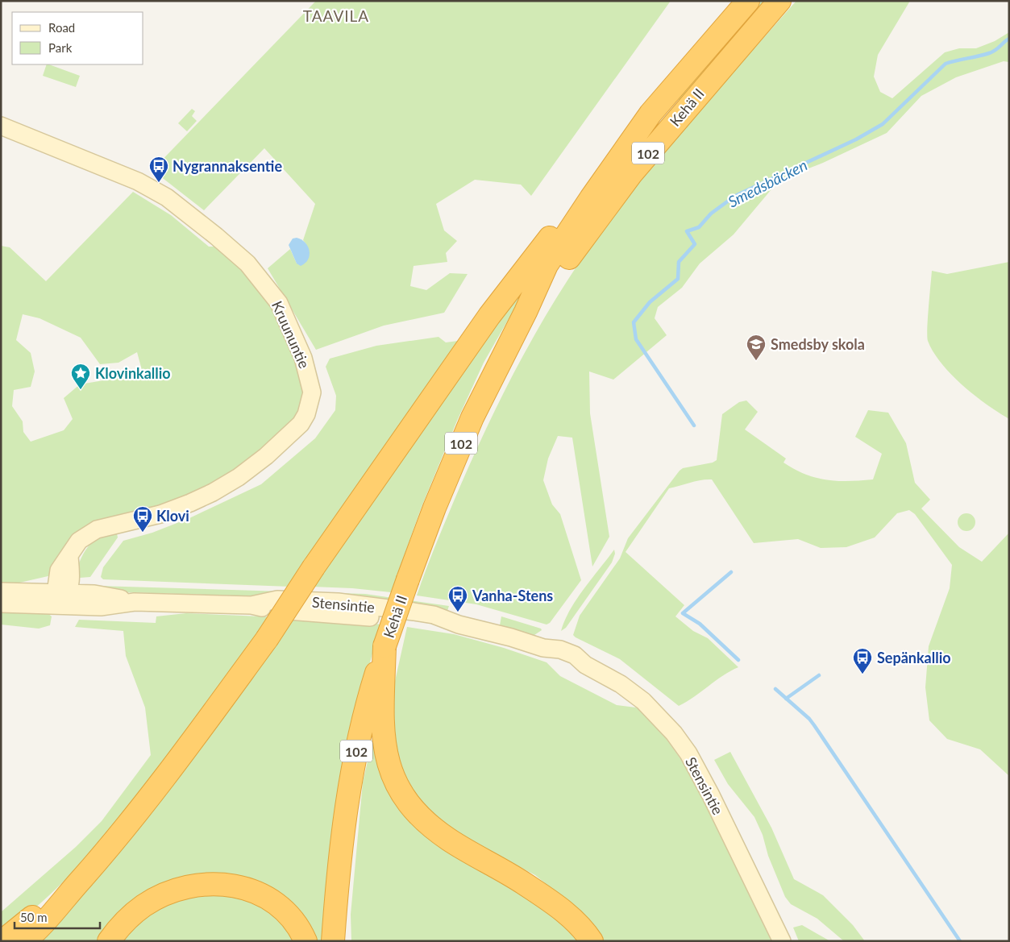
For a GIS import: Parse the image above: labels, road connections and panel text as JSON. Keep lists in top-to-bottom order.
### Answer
{
  "streets": {
    "highway": ["Kehä II", "102"],
    "main road": ["Kruununtie", "Stensintie"]
  },
  "crossings": [
    ["Kruununtie", "Stensintie"]
  ],
  "districts": ["TAAVILA"],
  "water": ["Smedsbäcken"],
  "places": {
    "bus stop": [
      "Nygrannaksentie",
      "Klovi",
      "Vanha-Stens",
      "Sepänkallio"
    ],
    "school or university": ["Smedsby skola"],
    "place": ["Klovinkallio"]
  },
  "legend": ["Road", "Park"],
  "scale_bar": "50 m"
}
